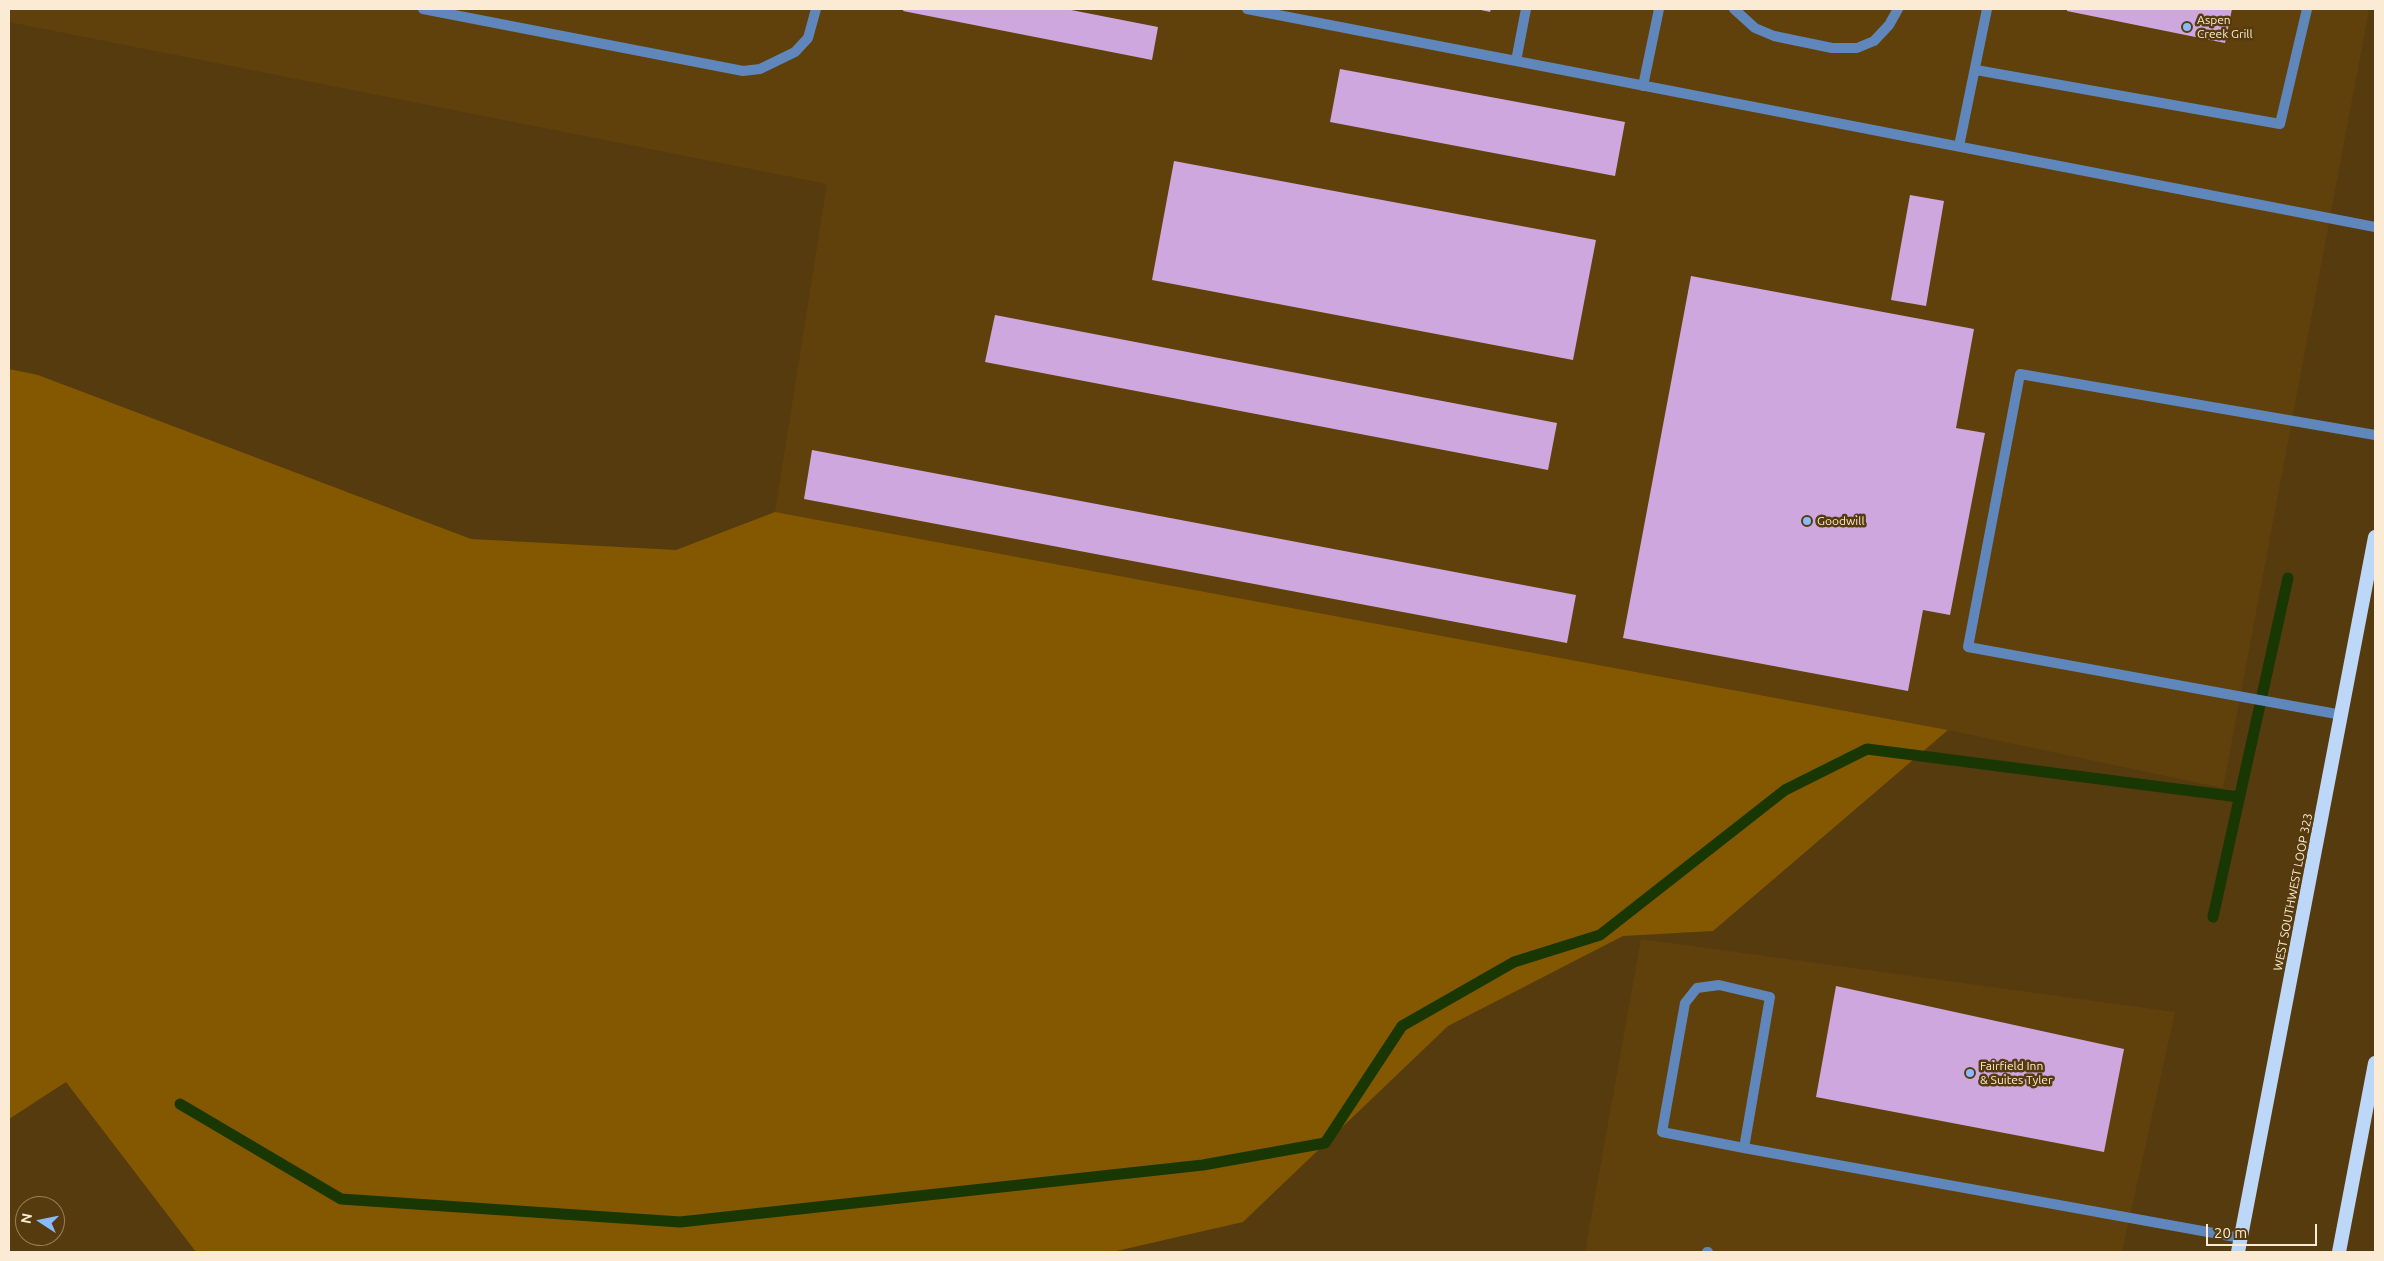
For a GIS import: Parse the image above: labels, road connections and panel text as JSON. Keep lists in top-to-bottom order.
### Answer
{
  "streets": {
    "highway": ["WEST SOUTHWEST LOOP 323"]
  },
  "places": ["Aspen Creek Grill", "Goodwill", "Fairfield Inn & Suites Tyler"],
  "scale_bar": "20 m",
  "north": "left"
}
